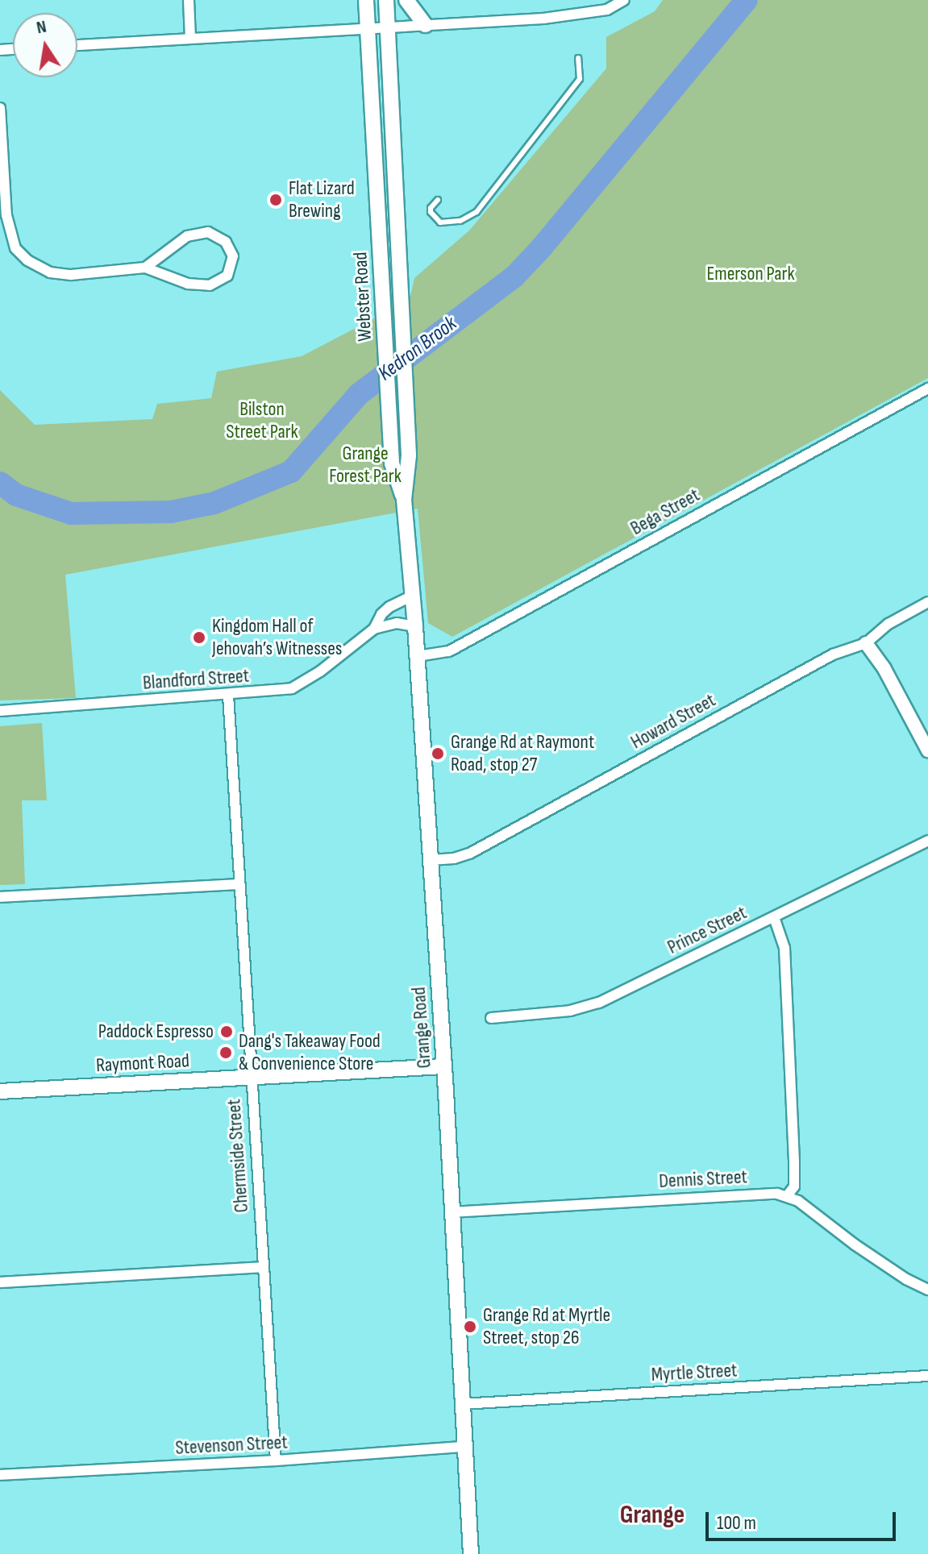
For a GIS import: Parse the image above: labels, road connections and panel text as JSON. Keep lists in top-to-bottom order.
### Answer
{
  "streets": {
    "main road": ["Webster Road", "Grange Road", "Raymont Road"],
    "street": [
      "Bega Street",
      "Blandford Street",
      "Howard Street",
      "Prince Street",
      "Chermside Street",
      "Dennis Street",
      "Myrtle Street",
      "Stevenson Street"
    ]
  },
  "crossings": [
    ["Webster Road", "Grange Road"],
    ["Bega Street", "Grange Road"],
    ["Blandford Street", "Grange Road"],
    ["Blandford Street", "Chermside Street"],
    ["Howard Street", "Grange Road"],
    ["Grange Road", "Raymont Road"],
    ["Grange Road", "Dennis Street"],
    ["Grange Road", "Myrtle Street"],
    ["Grange Road", "Stevenson Street"],
    ["Raymont Road", "Chermside Street"],
    ["Chermside Street", "Stevenson Street"]
  ],
  "districts": ["Grange"],
  "water": ["Kedron Brook"],
  "parks": ["Emerson Park", "Bilston Street Park", "Grange Forest Park"],
  "places": [
    "Flat Lizard Brewing",
    "Kingdom Hall of Jehovah’s Witnesses",
    "Grange Rd at Raymont Road, stop 27",
    "Paddock Espresso",
    "Dang's Takeaway Food & Convenience Store",
    "Grange Rd at Myrtle Street, stop 26"
  ],
  "scale_bar": "100 m",
  "north": "top"
}
